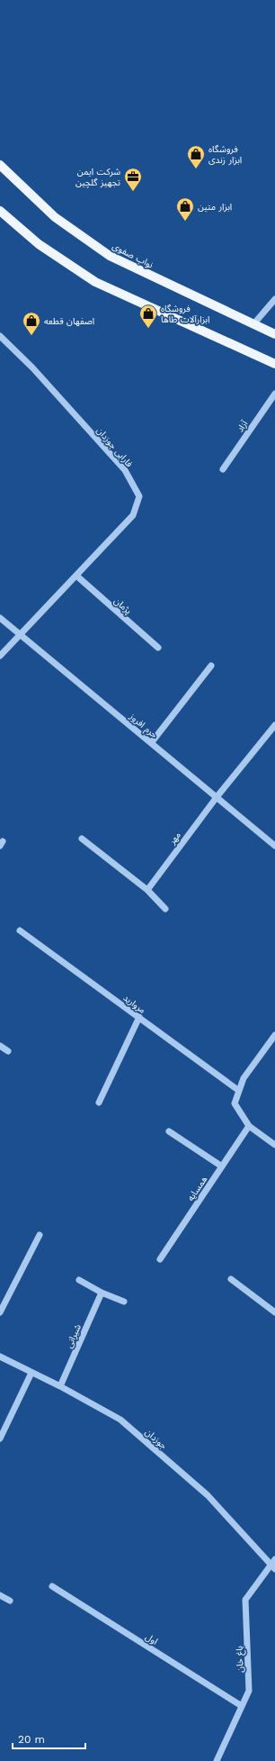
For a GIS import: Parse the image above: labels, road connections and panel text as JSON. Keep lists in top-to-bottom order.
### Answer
{
  "streets": {
    "main road": ["نواب صفوی"],
    "street": [
      "آزاد",
      "فارابی جوزدان",
      "پژمان",
      "حرم افروز",
      "مهر",
      "مروارید",
      "همسایه",
      "شیرانی",
      "جوزدان",
      "اول",
      "باغ خان"
    ]
  },
  "crossings": [
    ["فارابی جوزدان", "پژمان"],
    ["فارابی جوزدان", "حرم افروز"],
    ["حرم افروز", "مهر"],
    ["شیرانی", "جوزدان"],
    ["جوزدان", "باغ خان"],
    ["اول", "باغ خان"]
  ],
  "places": {
    "shop": [
      "فروشگاه ابزار زندی",
      "ابزار متین",
      "فروشگاه ابزارآلات طاها",
      "اصفهان قطعه"
    ],
    "office": ["شرکت ایمن تجهیز گلچین"]
  },
  "scale_bar": "20 m"
}
